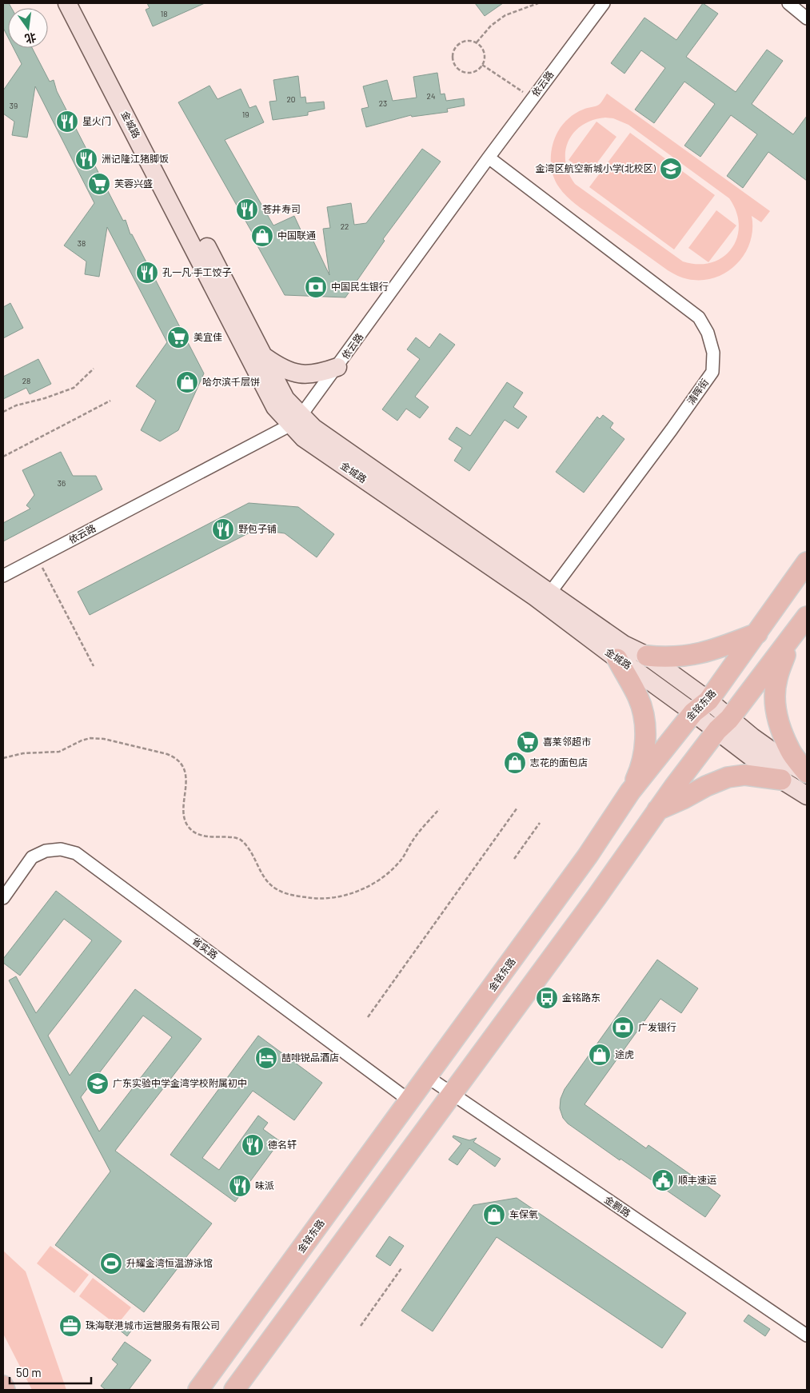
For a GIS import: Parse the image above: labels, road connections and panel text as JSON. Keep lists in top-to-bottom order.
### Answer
{
  "streets": {
    "main road": ["金铭东路"],
    "street": [
      "依云路",
      "金城路",
      "清晖街",
      "省实路",
      "金鹏路"
    ]
  },
  "crossings": [
    ["依云路", "金城路"],
    ["依云路", "清晖街"],
    ["金城路", "清晖街"],
    ["金城路", "金铭东路"],
    ["金铭东路", "省实路"],
    ["金铭东路", "金鹏路"]
  ],
  "places": {
    "restaurant": [
      "星火门",
      "洲记隆江猪脚饭",
      "苍井寿司",
      "孔一凡·手工饺子",
      "野包子铺",
      "德名轩",
      "味派"
    ],
    "school or university": ["金湾区航空新城小学(北校区)", "广东实验中学金湾学校附属初中"],
    "supermarket": ["芙蓉兴盛", "美宜佳", "喜莱邻超市"],
    "shop": [
      "中国联通",
      "哈尔滨千层饼",
      "志花的面包店",
      "途虎",
      "车保氧"
    ],
    "bank": ["中国民生银行", "广发银行"],
    "bus stop": ["金铭路东"],
    "hotel": ["喆啡锐品酒店"],
    "public building": ["顺丰速运"],
    "sports": ["升耀金湾恒温游泳馆"],
    "office": ["珠海联港城市运营服务有限公司"]
  },
  "house_numbers": [
    "18",
    "24",
    "20",
    "23",
    "39",
    "19",
    "22",
    "38",
    "28",
    "36"
  ],
  "scale_bar": "50 m",
  "north": "bottom"
}
